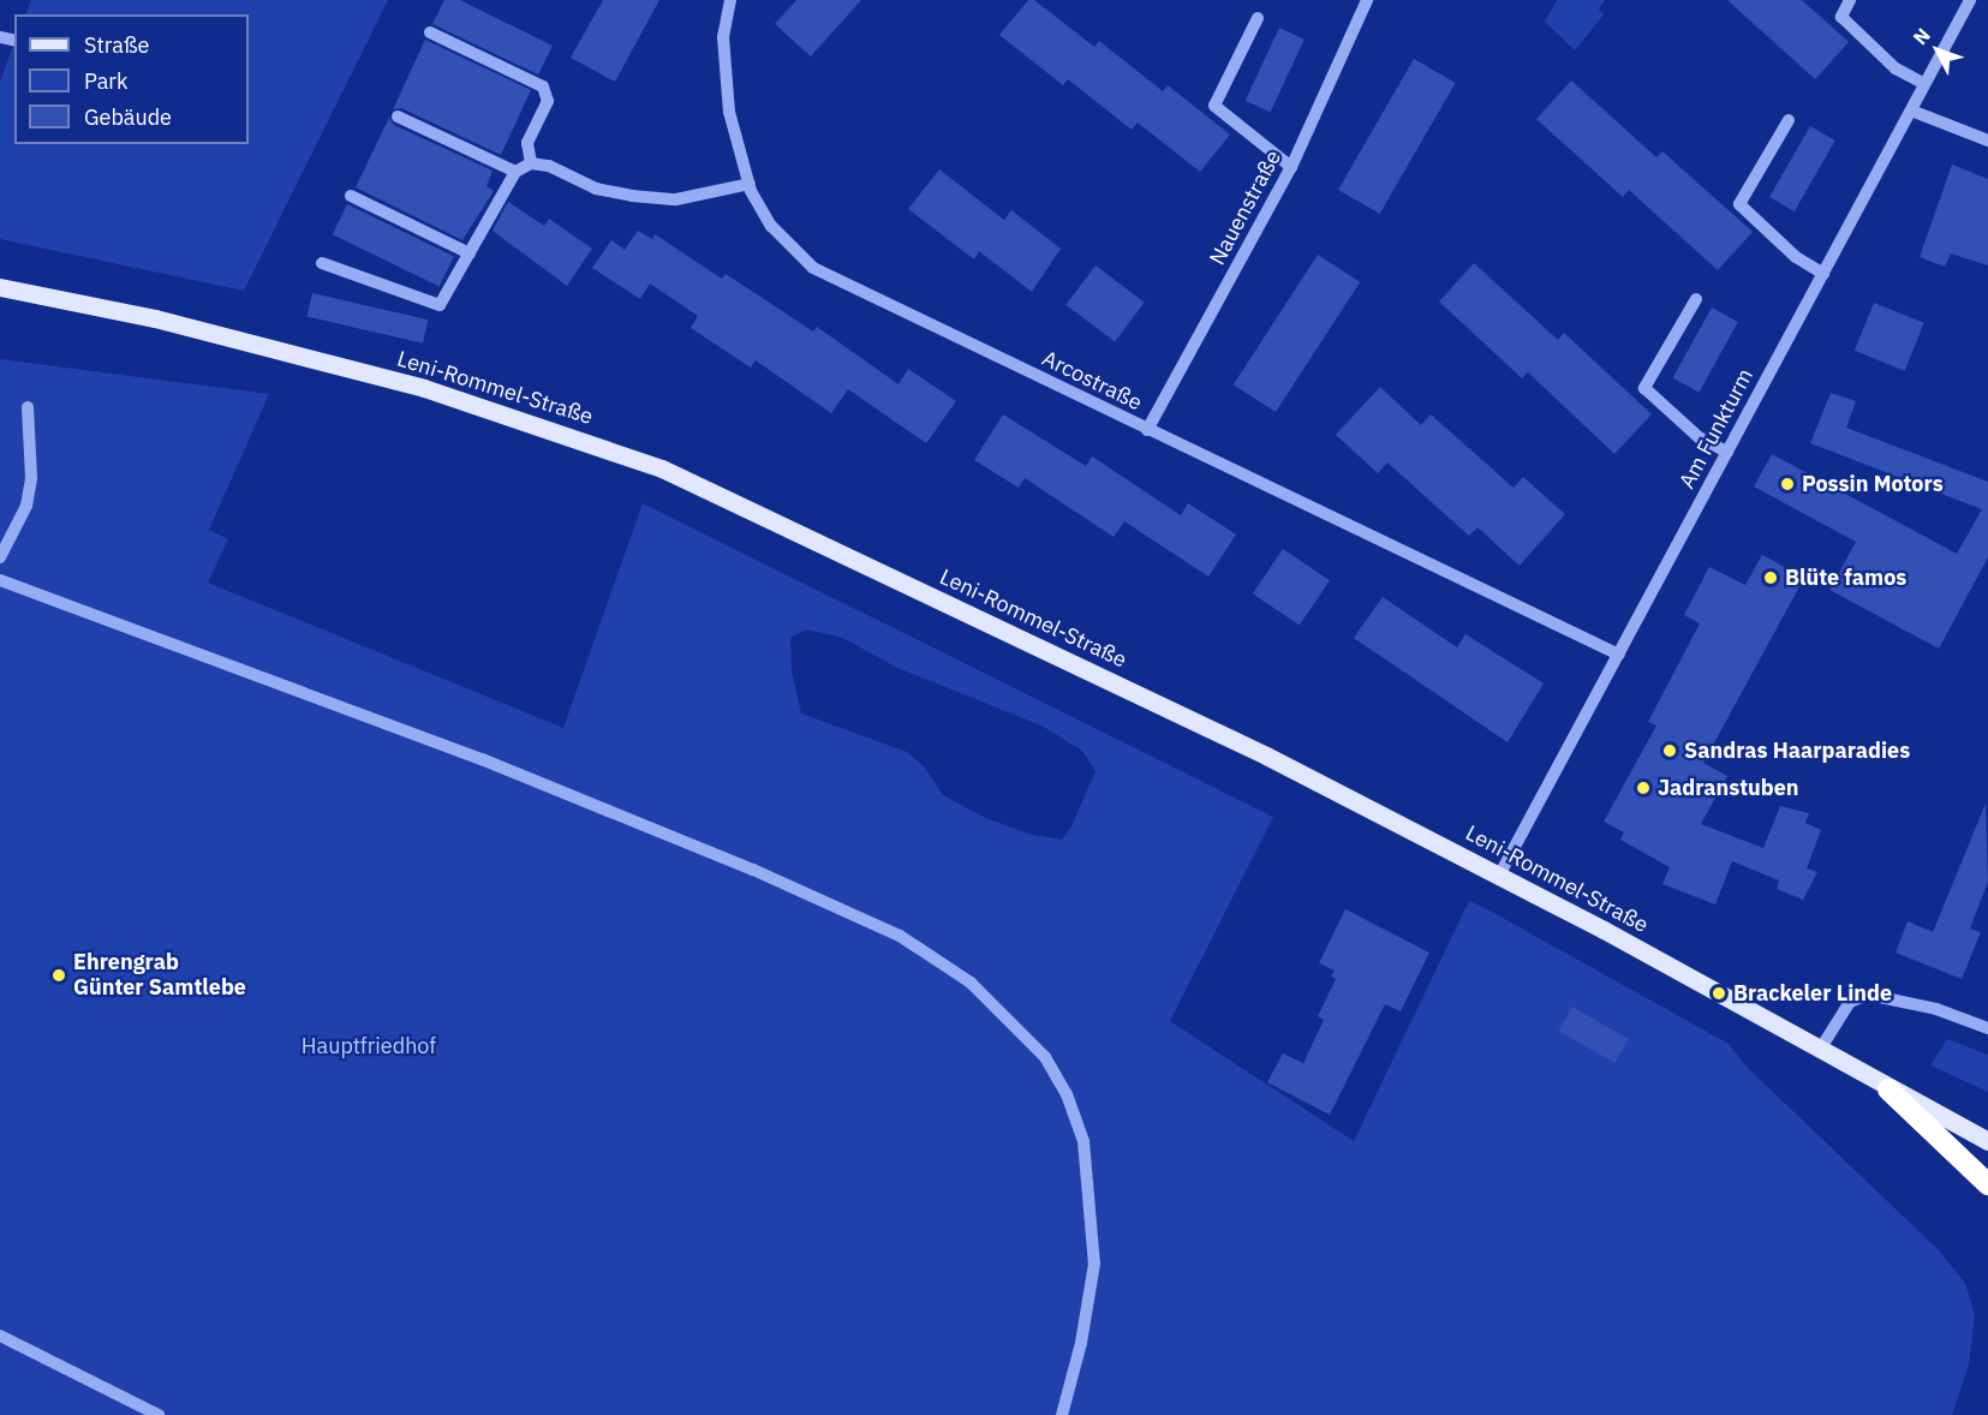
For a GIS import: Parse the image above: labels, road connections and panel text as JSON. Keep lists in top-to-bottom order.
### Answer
{
  "streets": {
    "main road": ["Leni-Rommel-Straße"],
    "street": ["Nauenstraße", "Arcostraße", "Am Funkturm"]
  },
  "crossings": [
    ["Nauenstraße", "Arcostraße"],
    ["Arcostraße", "Am Funkturm"],
    ["Leni-Rommel-Straße", "Am Funkturm"]
  ],
  "parks": ["Hauptfriedhof"],
  "places": [
    "Possin Motors",
    "Blüte famos",
    "Sandras Haarparadies",
    "Jadranstuben",
    "Ehrengrab Günter Samtlebe",
    "Brackeler Linde"
  ],
  "legend": ["Straße", "Park", "Gebäude"],
  "north": "top left"
}
